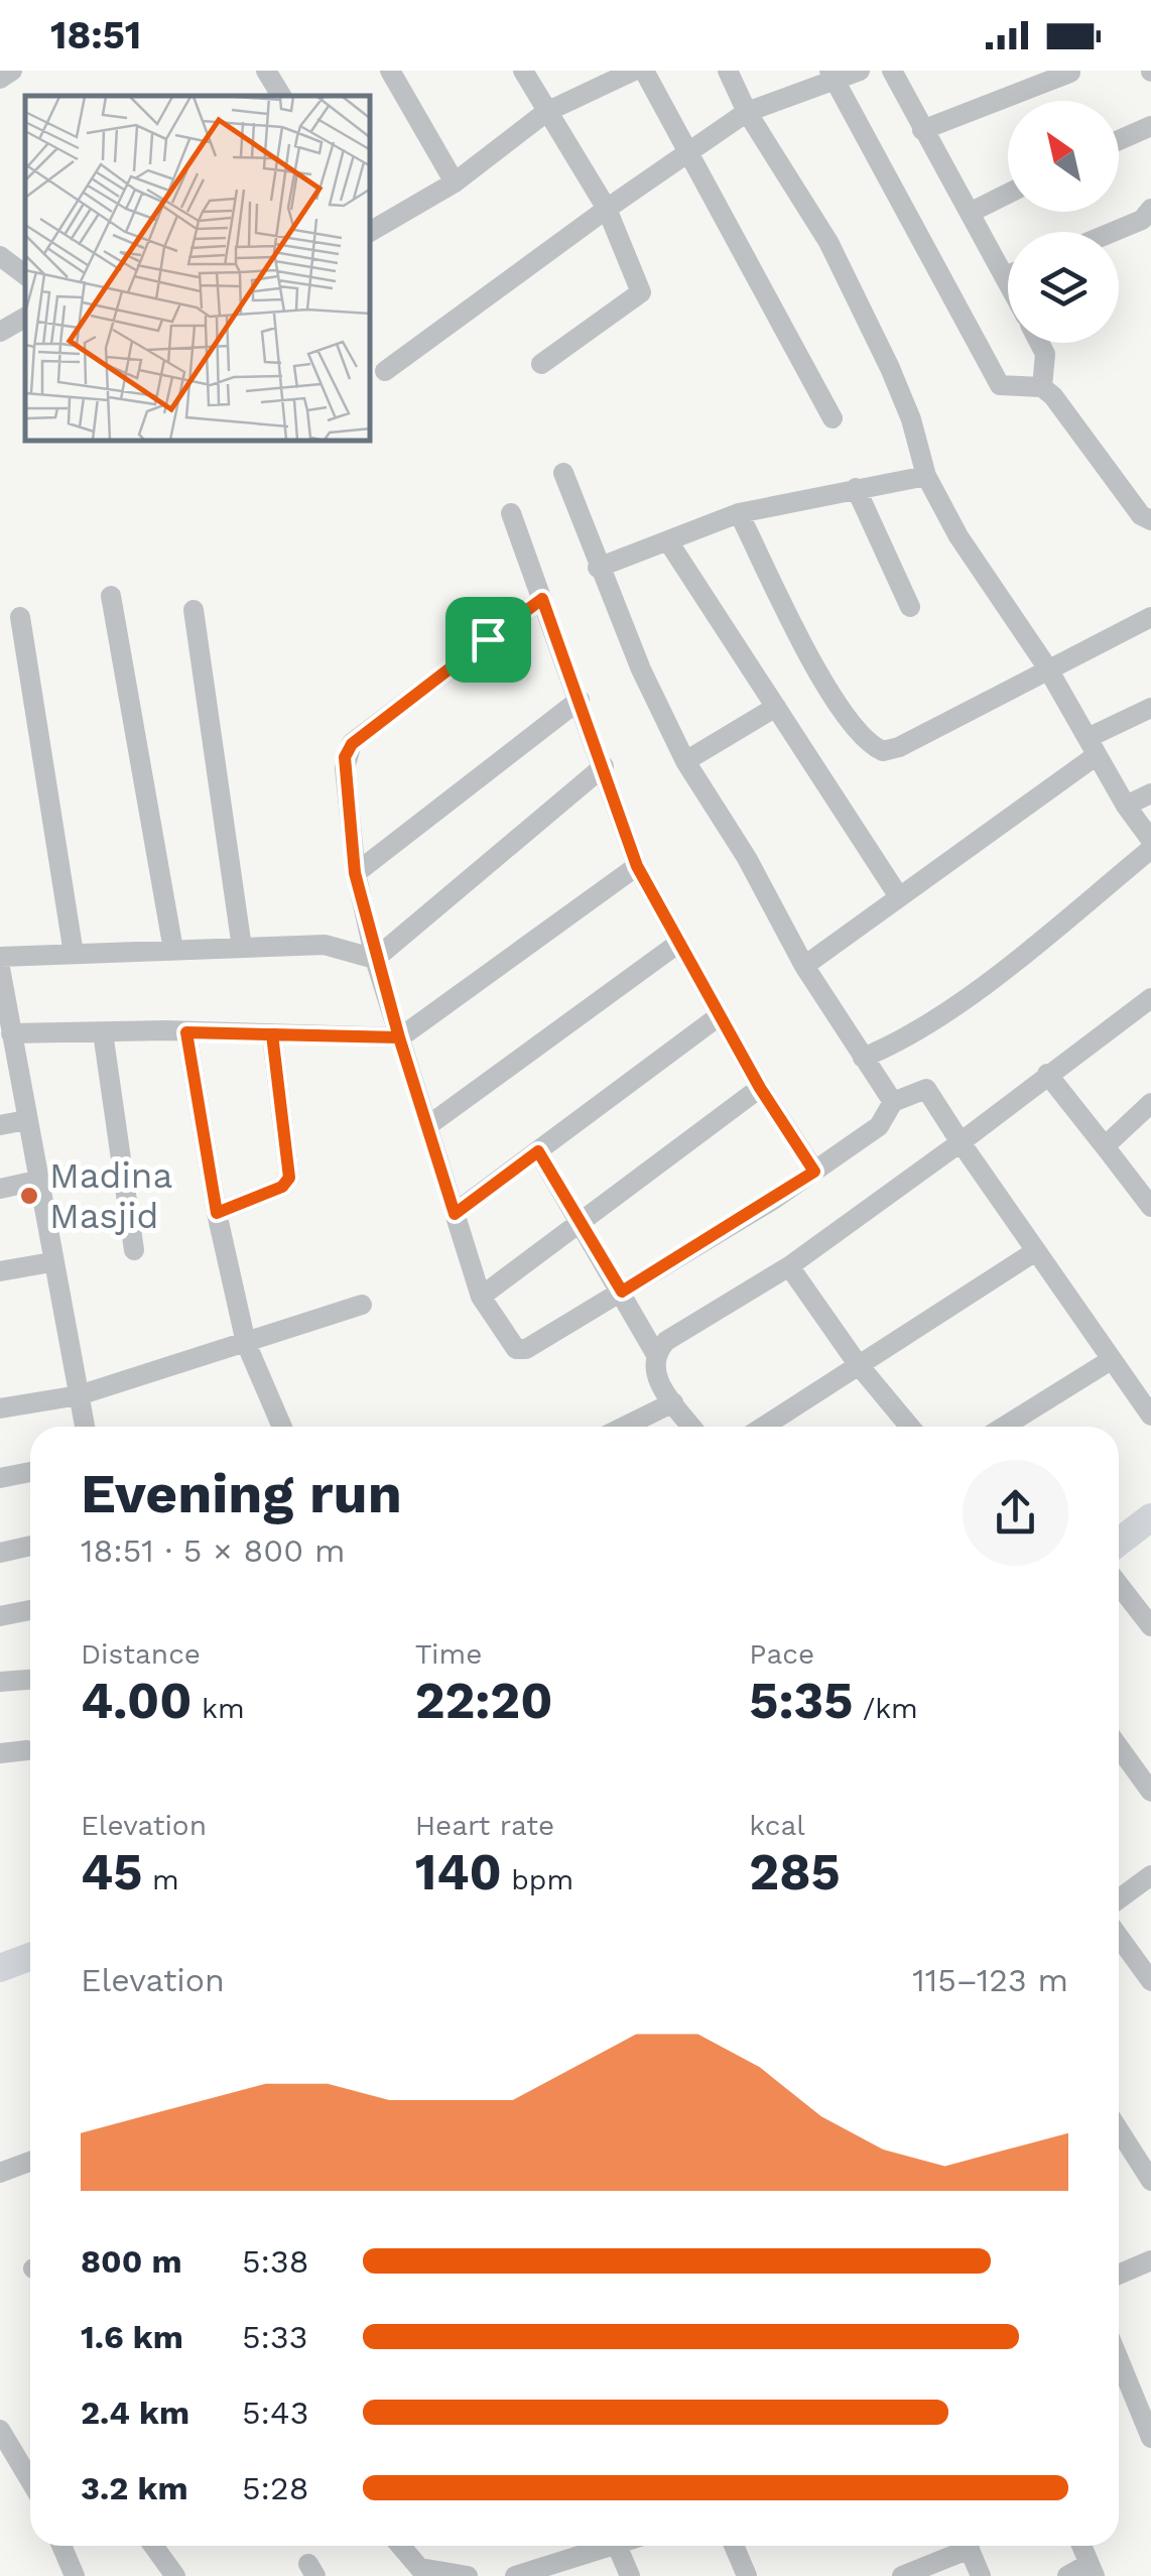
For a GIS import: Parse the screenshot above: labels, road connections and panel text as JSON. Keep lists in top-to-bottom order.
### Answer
{
  "places": ["Madina Masjid"],
  "north": "top left",
  "page": {
    "status": "18:51",
    "heading": ["Evening run", "18:51 · 5 × 800 m"],
    "stats": [
      ["Distance", "4.00 km"],
      ["Time", "22:20"],
      ["Pace", "5:35 /km"],
      ["Elevation", "45 m"],
      ["Heart rate", "140 bpm"],
      ["kcal", "285"]
    ],
    "chart": ["Elevation", "115–123 m"],
    "list": [
      {
        "name": "800 m",
        "note": "5:38"
      },
      {
        "name": "1.6 km",
        "note": "5:33"
      },
      {
        "name": "2.4 km",
        "note": "5:43"
      },
      {
        "name": "3.2 km",
        "note": "5:28"
      }
    ]
  }
}
